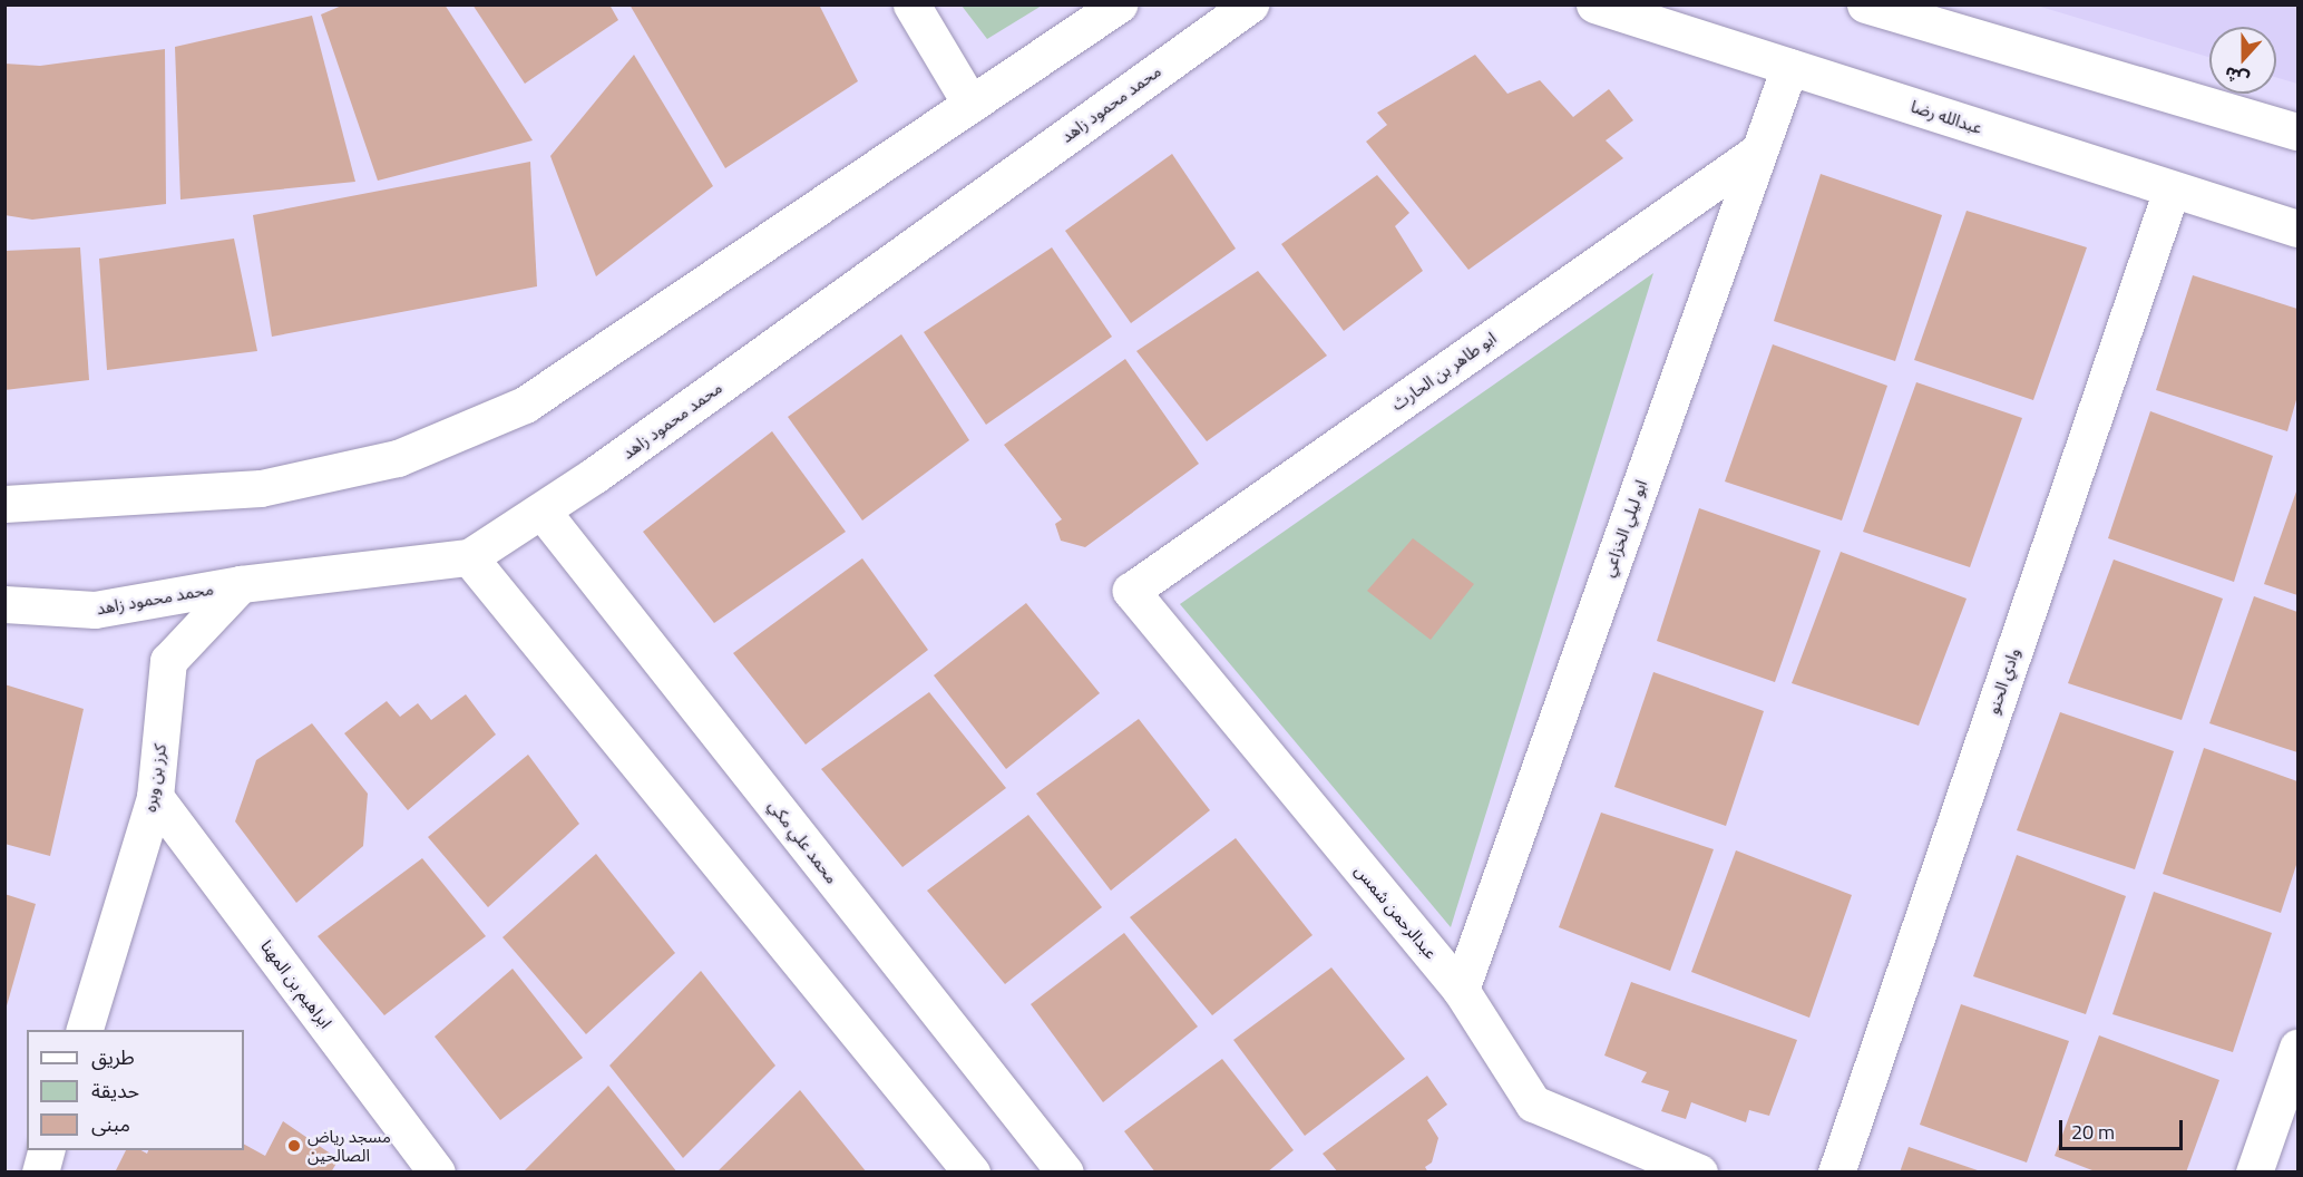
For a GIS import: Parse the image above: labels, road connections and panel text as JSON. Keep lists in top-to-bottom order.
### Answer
{
  "streets": {
    "street": [
      "محمد محمود زاهد",
      "عبدالله رضا",
      "ابو طاهر بن الحارث",
      "ابو ليلي الخزاعي",
      "وادي الحنو",
      "كرز بن وبره",
      "محمد علي مكي",
      "عبدالرحمن شمس",
      "ابراهيم بن المهنا"
    ]
  },
  "crossings": [
    ["محمد محمود زاهد", "كرز بن وبره"],
    ["محمد محمود زاهد", "محمد علي مكي"],
    ["عبدالله رضا", "ابو ليلي الخزاعي"],
    ["عبدالله رضا", "وادي الحنو"],
    ["ابو طاهر بن الحارث", "ابو ليلي الخزاعي"],
    ["ابو طاهر بن الحارث", "عبدالرحمن شمس"],
    ["ابو ليلي الخزاعي", "عبدالرحمن شمس"],
    ["كرز بن وبره", "ابراهيم بن المهنا"]
  ],
  "places": ["مسجد رياض الصالحين"],
  "legend": ["طريق", "حديقة", "مبنى"],
  "scale_bar": "20 m",
  "north": "bottom"
}
